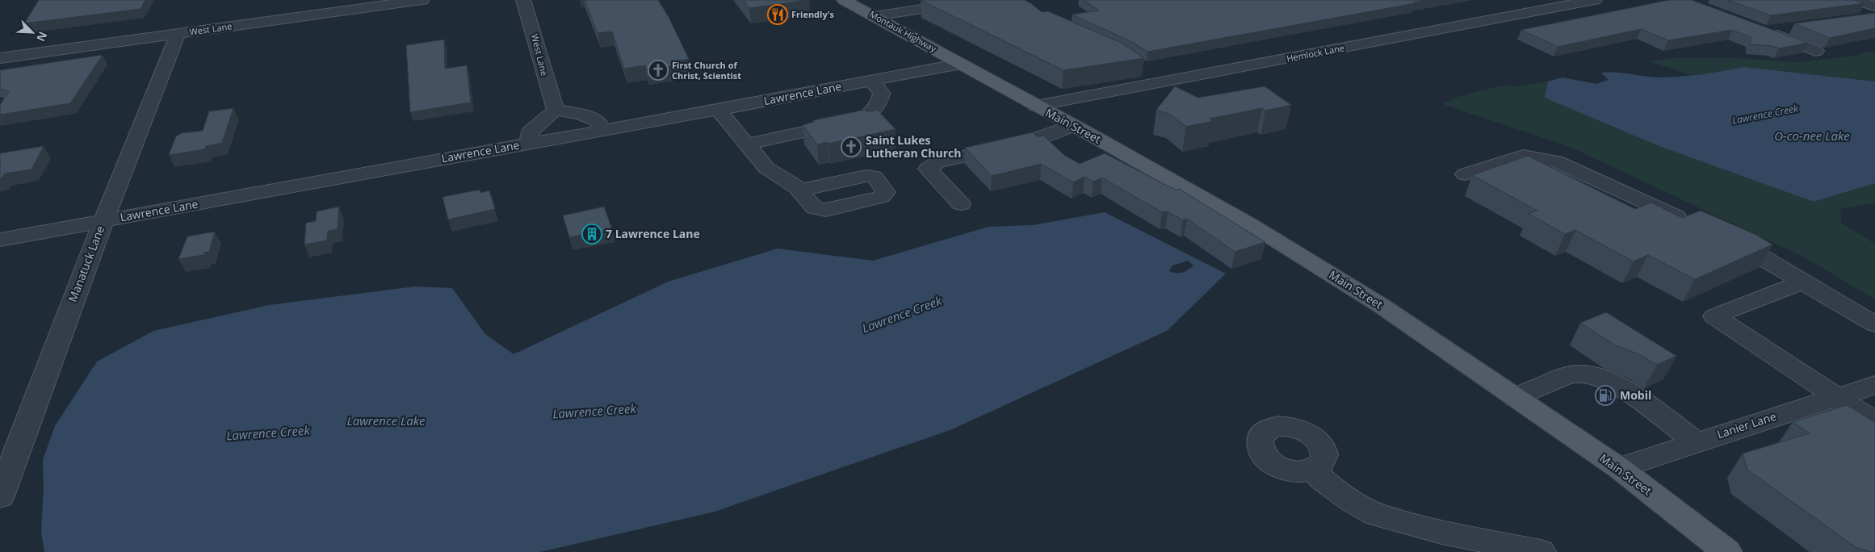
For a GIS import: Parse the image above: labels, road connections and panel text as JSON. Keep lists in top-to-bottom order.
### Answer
{
  "streets": {
    "main road": ["Montauk Highway", "Main Street"],
    "street": [
      "West Lane",
      "Hemlock Lane",
      "Lawrence Lane",
      "Manatuck Lane",
      "Lanier Lane"
    ]
  },
  "crossings": [
    ["West Lane", "Manatuck Lane"],
    ["Montauk Highway", "Lawrence Lane"],
    ["Montauk Highway", "Main Street"],
    ["Hemlock Lane", "Main Street"],
    ["Lawrence Lane", "Main Street"],
    ["Lawrence Lane", "Manatuck Lane"],
    ["Main Street", "Lanier Lane"]
  ],
  "water": ["Lawrence Creek", "O-co-nee Lake", "Lawrence Lake"],
  "places": {
    "restaurant": ["Friendly's"],
    "church": ["First Church of Christ, Scientist", "Saint Lukes Lutheran Church"],
    "building": ["7 Lawrence Lane"],
    "fuel station": ["Mobil"]
  },
  "north": "bottom right"
}
